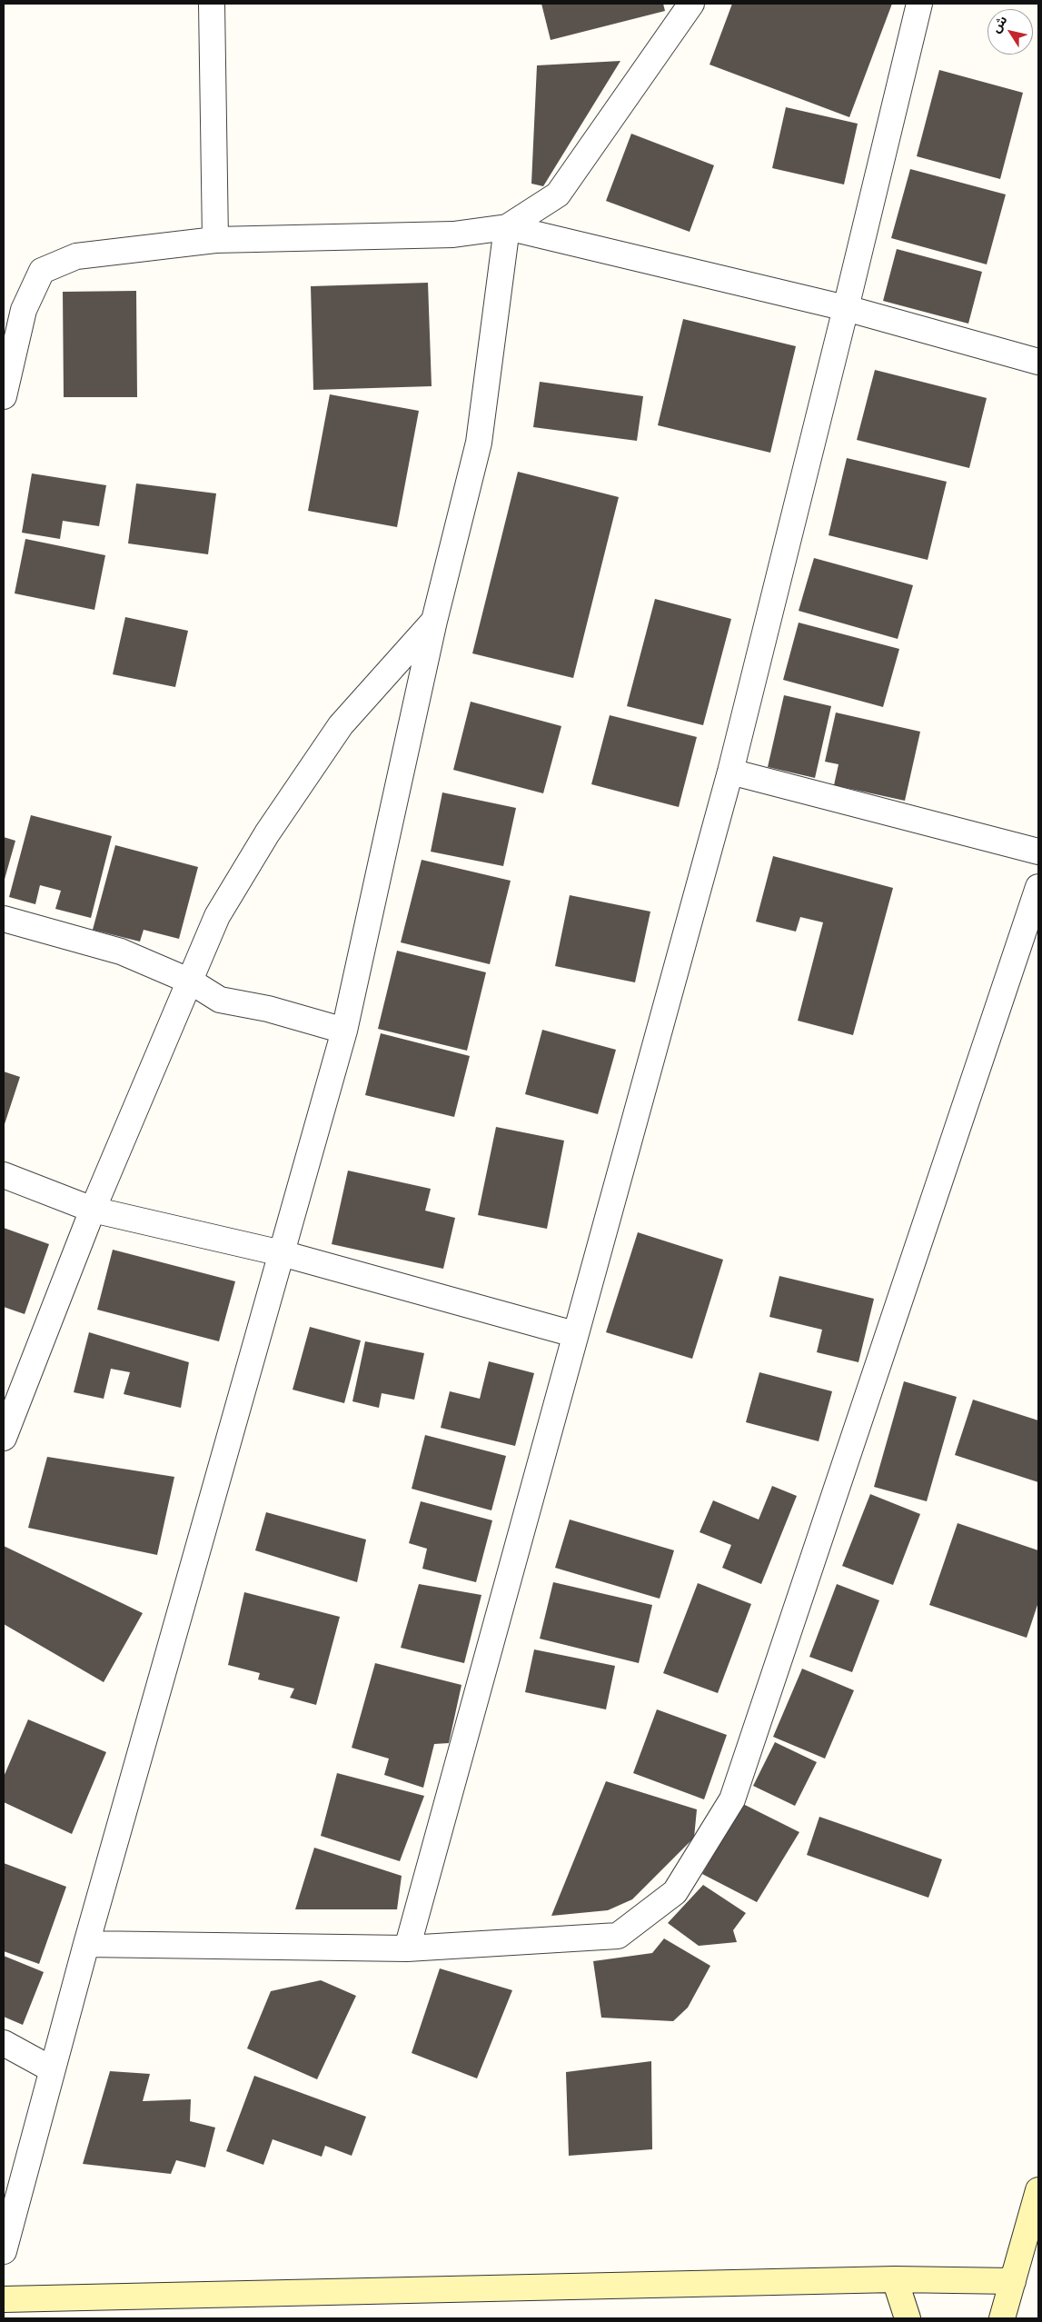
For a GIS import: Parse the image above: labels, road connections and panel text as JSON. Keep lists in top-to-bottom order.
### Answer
{
  "north": "top left"
}
